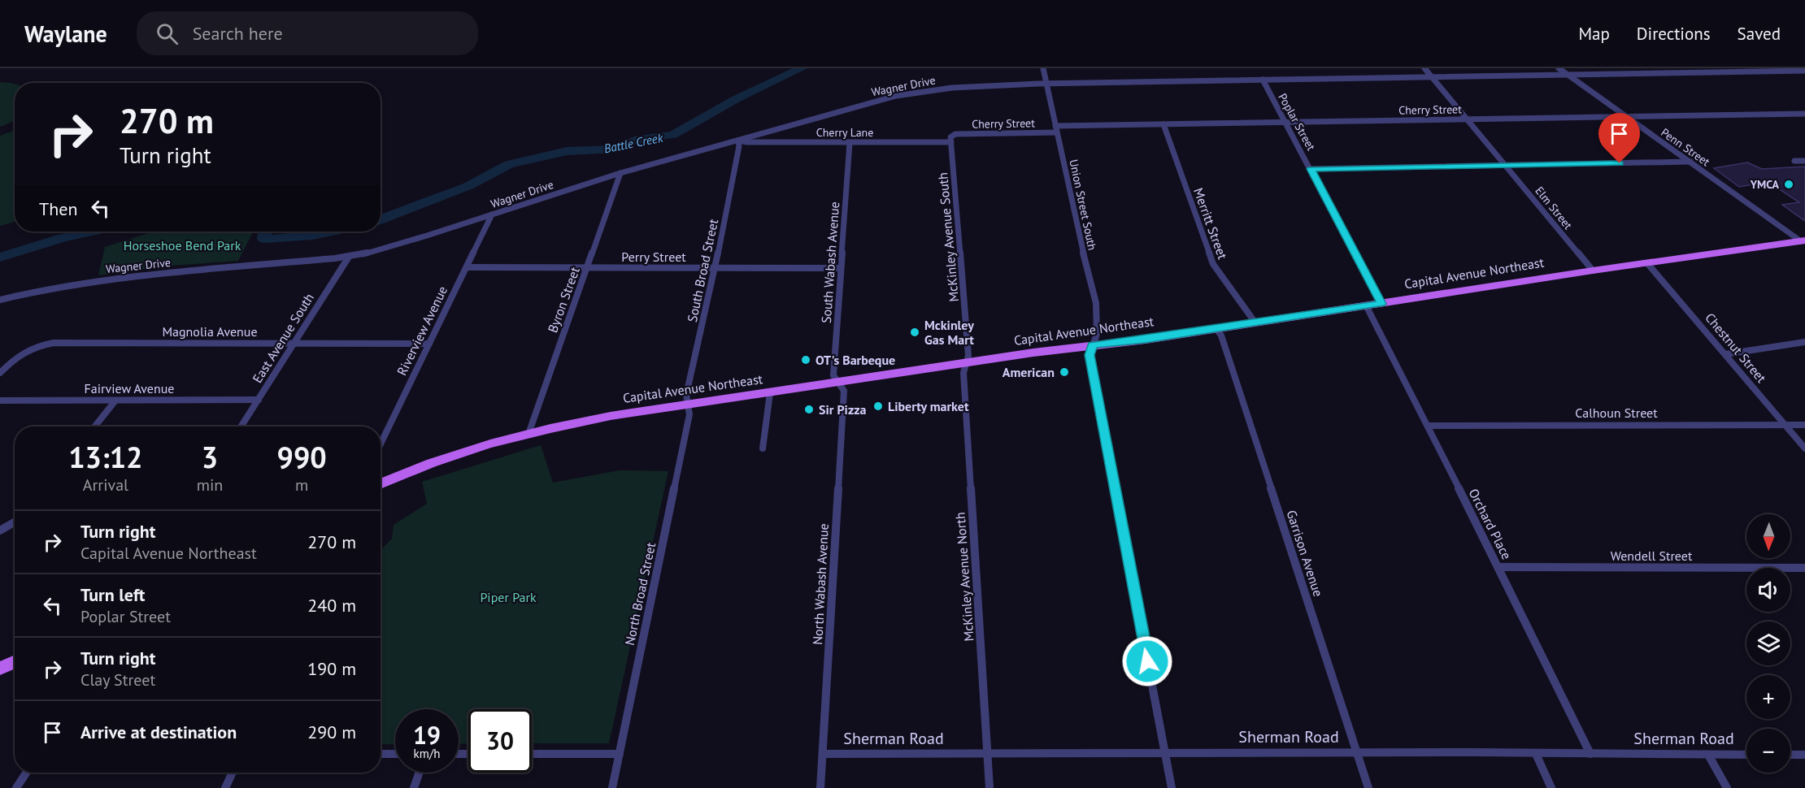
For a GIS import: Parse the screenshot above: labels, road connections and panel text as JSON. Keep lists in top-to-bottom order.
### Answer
{
  "streets": {
    "main road": ["Capital Avenue Northeast"],
    "street": [
      "Wagner Drive",
      "Cherry Street",
      "Poplar Street",
      "Cherry Lane",
      "Penn Street",
      "Union Street South",
      "Elm Street",
      "Merritt Street",
      "McKinley Avenue South",
      "Perry Street",
      "South Wabash Avenue",
      "South Broad Street",
      "Byron Street",
      "Riverview Avenue",
      "Magnolia Avenue",
      "East Avenue South",
      "Chestnut Street",
      "Fairview Avenue",
      "Calhoun Street",
      "Orchard Place",
      "Garrison Avenue",
      "Wendell Street",
      "McKinley Avenue North",
      "North Wabash Avenue",
      "North Broad Street",
      "Sherman Road"
    ]
  },
  "crossings": [
    ["Wagner Drive", "Poplar Street"],
    ["Wagner Drive", "Cherry Lane"],
    ["Wagner Drive", "Penn Street"],
    ["Wagner Drive", "Union Street South"],
    ["Wagner Drive", "Elm Street"],
    ["Wagner Drive", "South Broad Street"],
    ["Wagner Drive", "Byron Street"],
    ["Wagner Drive", "Riverview Avenue"],
    ["Wagner Drive", "East Avenue South"],
    ["Cherry Street", "Poplar Street"],
    ["Cherry Street", "Cherry Lane"],
    ["Cherry Street", "Penn Street"],
    ["Cherry Street", "Union Street South"],
    ["Cherry Street", "Elm Street"],
    ["Cherry Street", "Merritt Street"],
    ["Cherry Street", "McKinley Avenue South"],
    ["Poplar Street", "Capital Avenue Northeast"],
    ["Cherry Lane", "McKinley Avenue South"],
    ["Cherry Lane", "South Wabash Avenue"],
    ["Cherry Lane", "South Broad Street"],
    ["Penn Street", "Capital Avenue Northeast"],
    ["Union Street South", "Capital Avenue Northeast"],
    ["Union Street South", "Sherman Road"],
    ["Elm Street", "Capital Avenue Northeast"],
    ["Merritt Street", "Capital Avenue Northeast"],
    ["McKinley Avenue South", "Capital Avenue Northeast"],
    ["McKinley Avenue South", "McKinley Avenue North"],
    ["Perry Street", "South Wabash Avenue"],
    ["Perry Street", "South Broad Street"],
    ["Perry Street", "Byron Street"],
    ["Perry Street", "Riverview Avenue"],
    ["South Wabash Avenue", "Capital Avenue Northeast"],
    ["South Wabash Avenue", "North Wabash Avenue"],
    ["South Broad Street", "Capital Avenue Northeast"],
    ["South Broad Street", "North Broad Street"],
    ["Capital Avenue Northeast", "Byron Street"],
    ["Capital Avenue Northeast", "Chestnut Street"],
    ["Capital Avenue Northeast", "Orchard Place"],
    ["Capital Avenue Northeast", "Garrison Avenue"],
    ["Capital Avenue Northeast", "McKinley Avenue North"],
    ["Capital Avenue Northeast", "North Wabash Avenue"],
    ["Capital Avenue Northeast", "North Broad Street"],
    ["Riverview Avenue", "Magnolia Avenue"],
    ["Magnolia Avenue", "East Avenue South"],
    ["East Avenue South", "Fairview Avenue"],
    ["Chestnut Street", "Calhoun Street"],
    ["Calhoun Street", "Orchard Place"],
    ["Orchard Place", "Wendell Street"],
    ["Orchard Place", "Sherman Road"],
    ["Garrison Avenue", "Sherman Road"],
    ["McKinley Avenue North", "Sherman Road"],
    ["North Wabash Avenue", "Sherman Road"]
  ],
  "water": ["Battle Creek"],
  "parks": ["Horseshoe Bend Park", "Piper Park"],
  "places": [
    "YMCA",
    "Mckinley Gas Mart",
    "OT's Barbeque",
    "American",
    "Liberty market",
    "Sir Pizza"
  ],
  "north": "bottom",
  "page": {
    "header": "Waylane",
    "search": "Search here",
    "nav": ["Map", "Directions", "Saved"],
    "turn": ["270 m", "Turn right"],
    "then": "Then",
    "eta": [
      "13:12",
      "Arrival",
      "3",
      "min",
      "990",
      "m"
    ],
    "list": [
      {
        "name": "Turn right",
        "note": "Capital Avenue Northeast",
        "value": "270 m"
      },
      {
        "name": "Turn left",
        "note": "Poplar Street",
        "value": "240 m"
      },
      {
        "name": "Turn right",
        "note": "Clay Street",
        "value": "190 m"
      },
      {
        "name": "Arrive at destination",
        "value": "290 m"
      }
    ],
    "map_buttons": ["+", "−"],
    "speed": "19 km/h",
    "limit": "30"
  }
}
